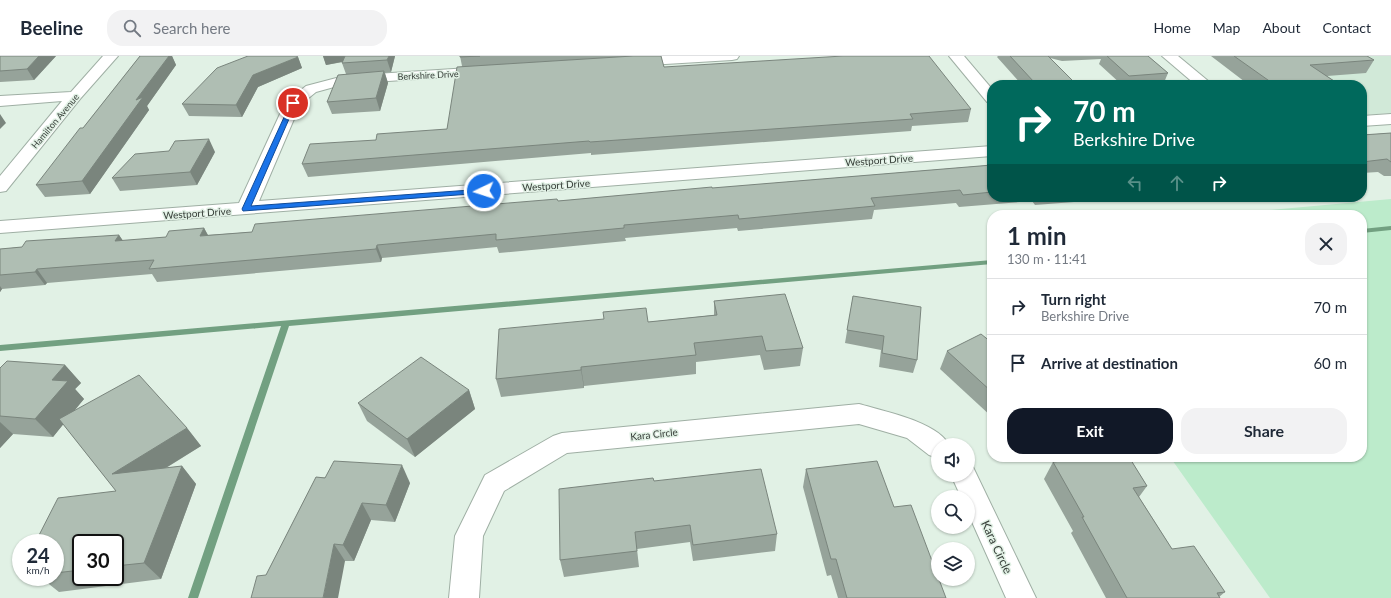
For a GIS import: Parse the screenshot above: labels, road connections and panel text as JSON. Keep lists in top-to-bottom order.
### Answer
{
  "streets": {
    "street": [
      "Berkshire Drive",
      "Hamilton Avenue",
      "Westport Drive",
      "Kara Circle"
    ]
  },
  "crossings": [
    ["Berkshire Drive", "Westport Drive"]
  ],
  "page": {
    "header": "Beeline",
    "search": "Search here",
    "nav": [
      "Home",
      "Map",
      "About",
      "Contact"
    ],
    "turn": ["70 m", "Berkshire Drive"],
    "heading": ["1 min", "130 m · 11:41"],
    "list": [
      {
        "name": "Turn right",
        "note": "Berkshire Drive",
        "value": "70 m"
      },
      {
        "name": "Arrive at destination",
        "value": "60 m"
      }
    ],
    "buttons": ["Exit", "Share"],
    "speed": "24 km/h",
    "limit": "30"
  }
}
